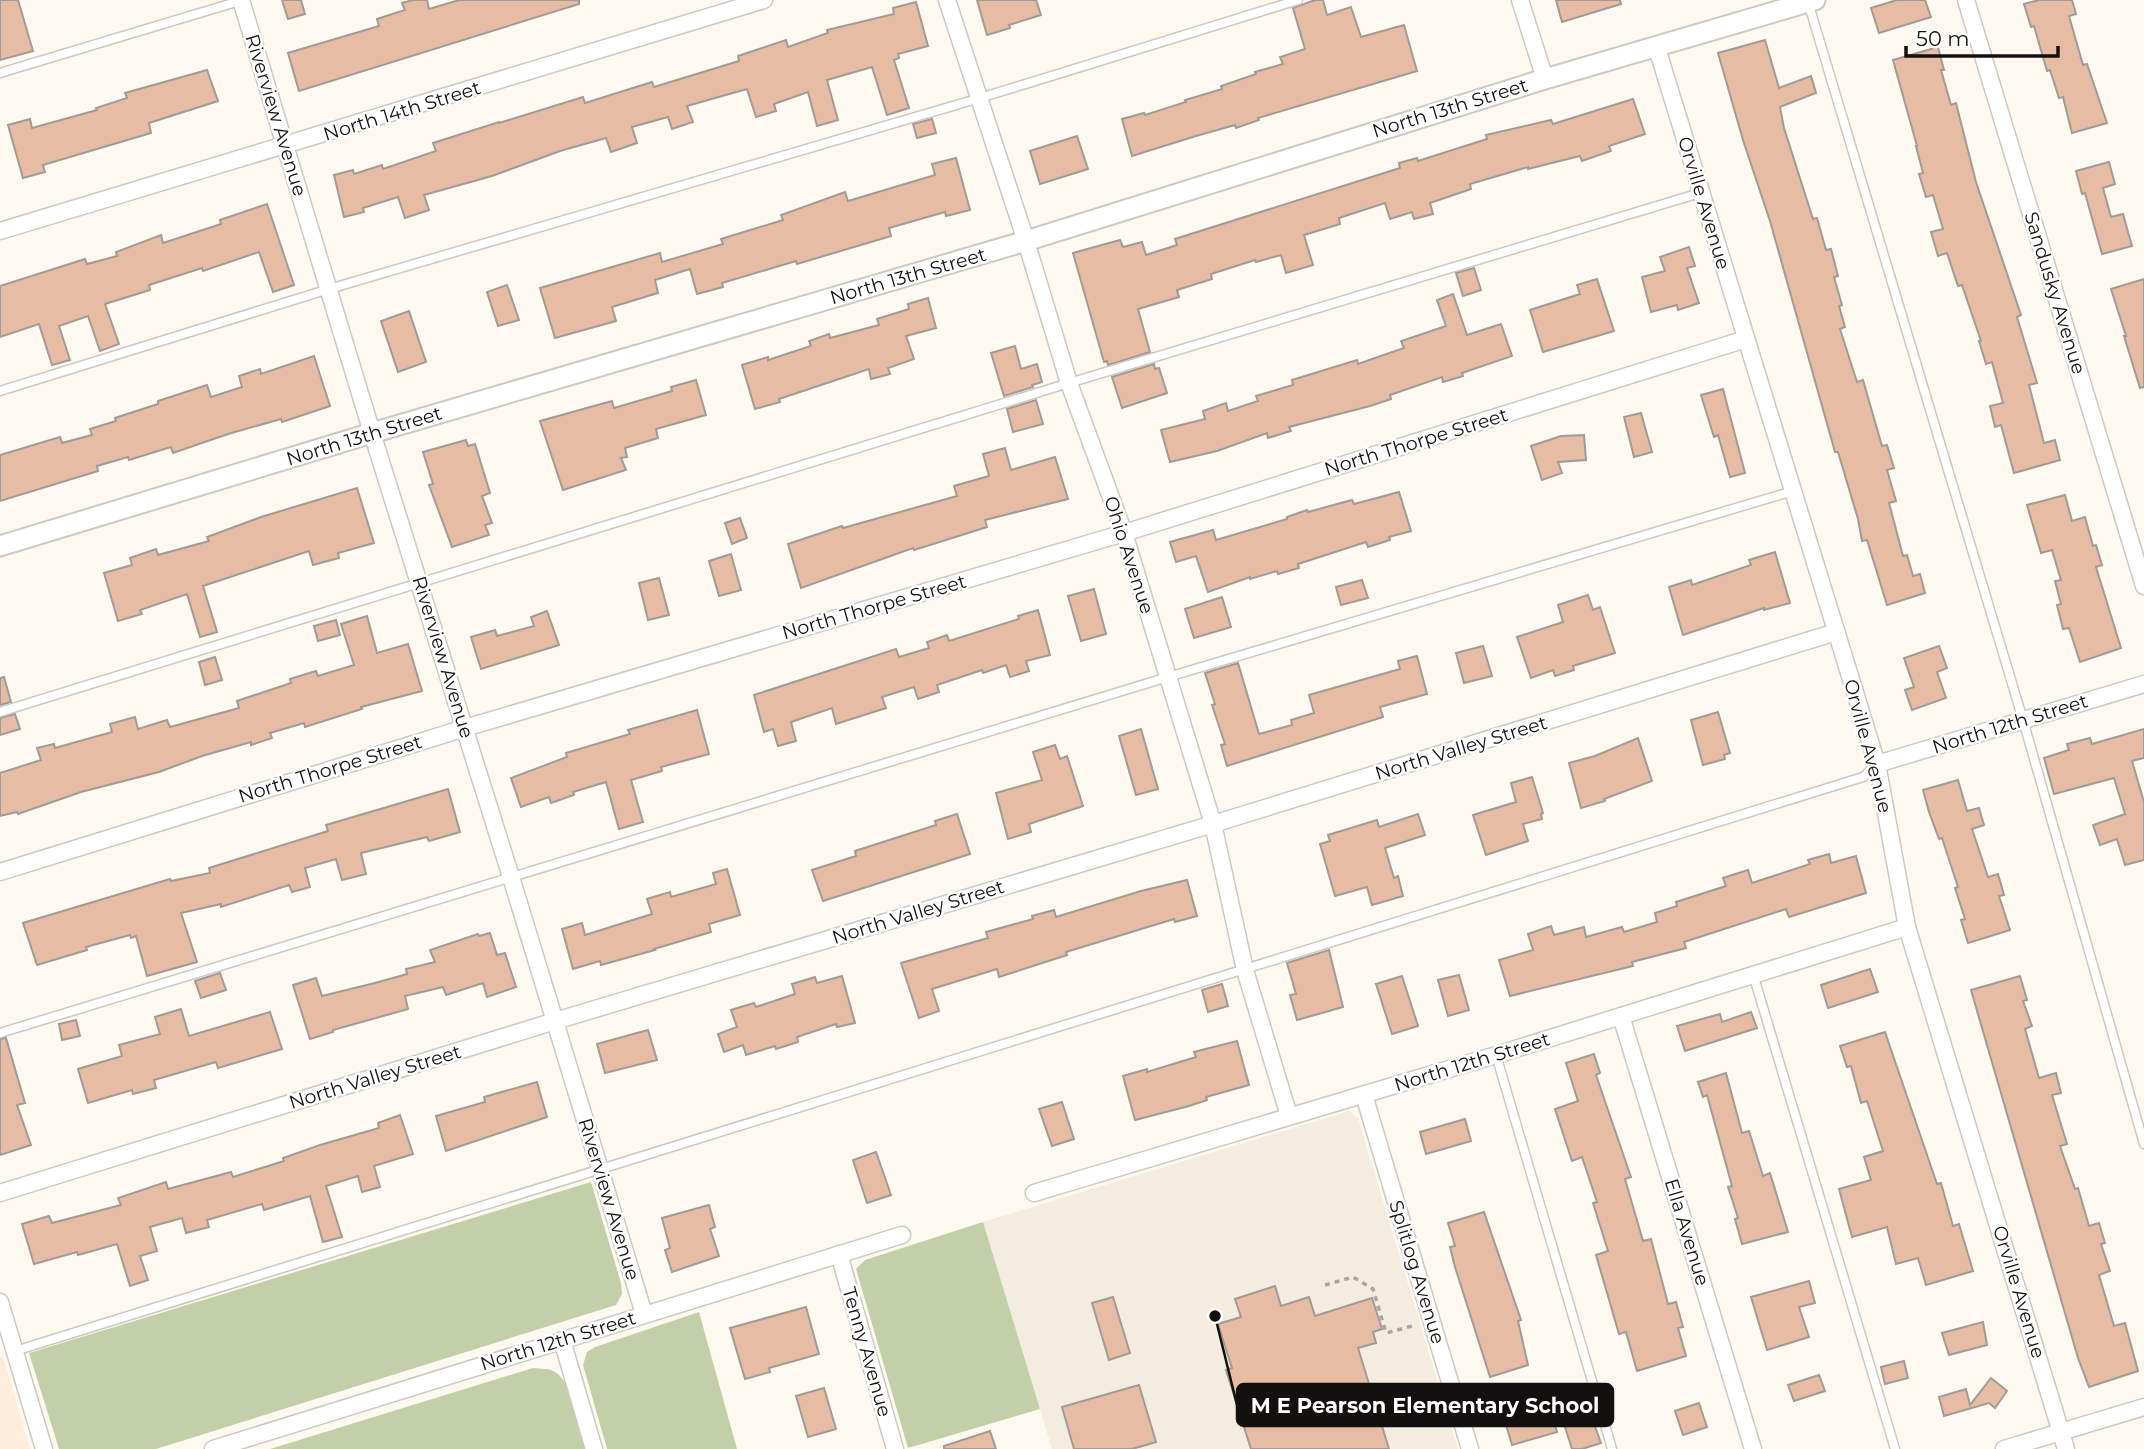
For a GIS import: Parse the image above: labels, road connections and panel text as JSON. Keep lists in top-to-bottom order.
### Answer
{
  "streets": {
    "street": [
      "North 13th Street",
      "North 14th Street",
      "Riverview Avenue",
      "Orville Avenue",
      "Sandusky Avenue",
      "North Thorpe Street",
      "Ohio Avenue",
      "North 12th Street",
      "North Valley Street",
      "Ella Avenue",
      "Splitlog Avenue",
      "Tenny Avenue"
    ]
  },
  "crossings": [
    ["North 13th Street", "Riverview Avenue"],
    ["North 13th Street", "Orville Avenue"],
    ["North 13th Street", "Ohio Avenue"],
    ["North 14th Street", "Riverview Avenue"],
    ["Riverview Avenue", "North Thorpe Street"],
    ["Riverview Avenue", "North 12th Street"],
    ["Riverview Avenue", "North Valley Street"],
    ["Orville Avenue", "North Thorpe Street"],
    ["Orville Avenue", "North 12th Street"],
    ["Orville Avenue", "North Valley Street"],
    ["North Thorpe Street", "Ohio Avenue"],
    ["Ohio Avenue", "North 12th Street"],
    ["Ohio Avenue", "North Valley Street"],
    ["North 12th Street", "Ella Avenue"],
    ["North 12th Street", "Splitlog Avenue"],
    ["North 12th Street", "Tenny Avenue"]
  ],
  "places": ["M E Pearson Elementary School"],
  "scale_bar": "50 m"
}
